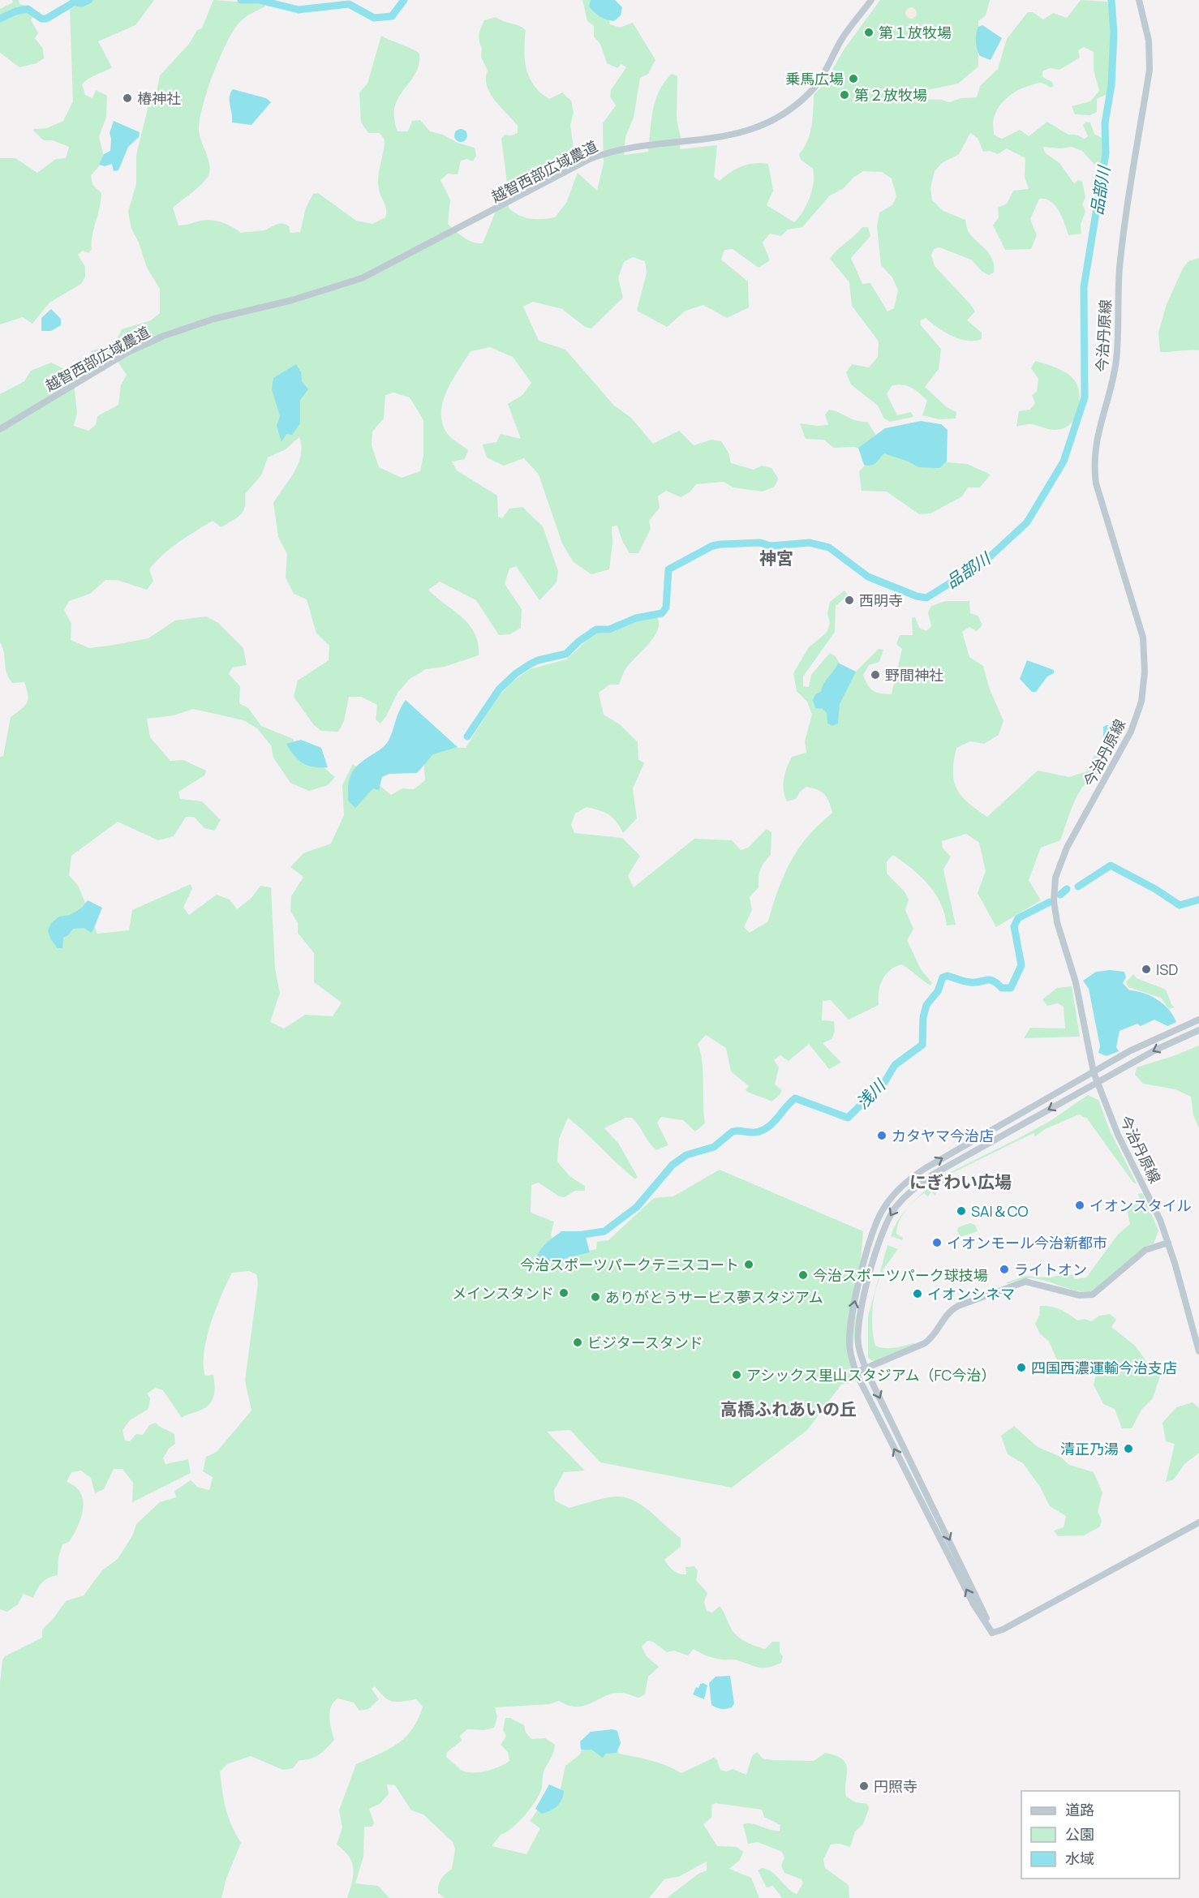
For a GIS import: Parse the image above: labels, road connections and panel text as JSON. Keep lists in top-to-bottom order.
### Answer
{
  "streets": {
    "street": ["越智西部広域農道", "今治丹原線"]
  },
  "districts": ["神宮", "にぎわい広場", "高橋ふれあいの丘"],
  "water": ["品部川", "浅川"],
  "places": [
    "第１放牧場",
    "乗馬広場",
    "第２放牧場",
    "椿神社",
    "西明寺",
    "野間神社",
    "ISD",
    "カタヤマ今治店",
    "イオンスタイル",
    "SAI＆CO",
    "イオンモール今治新都市",
    "今治スポーツパークテニスコート",
    "ライトオン",
    "今治スポーツパーク球技場",
    "メインスタンド",
    "イオンシネマ",
    "ありがとうサービス夢スタジアム",
    "ビジタースタンド",
    "四国西濃運輸今治支店",
    "アシックス里山スタジアム（FC今治）",
    "清正乃湯",
    "円照寺"
  ],
  "legend": ["道路", "公園", "水域"]
}
